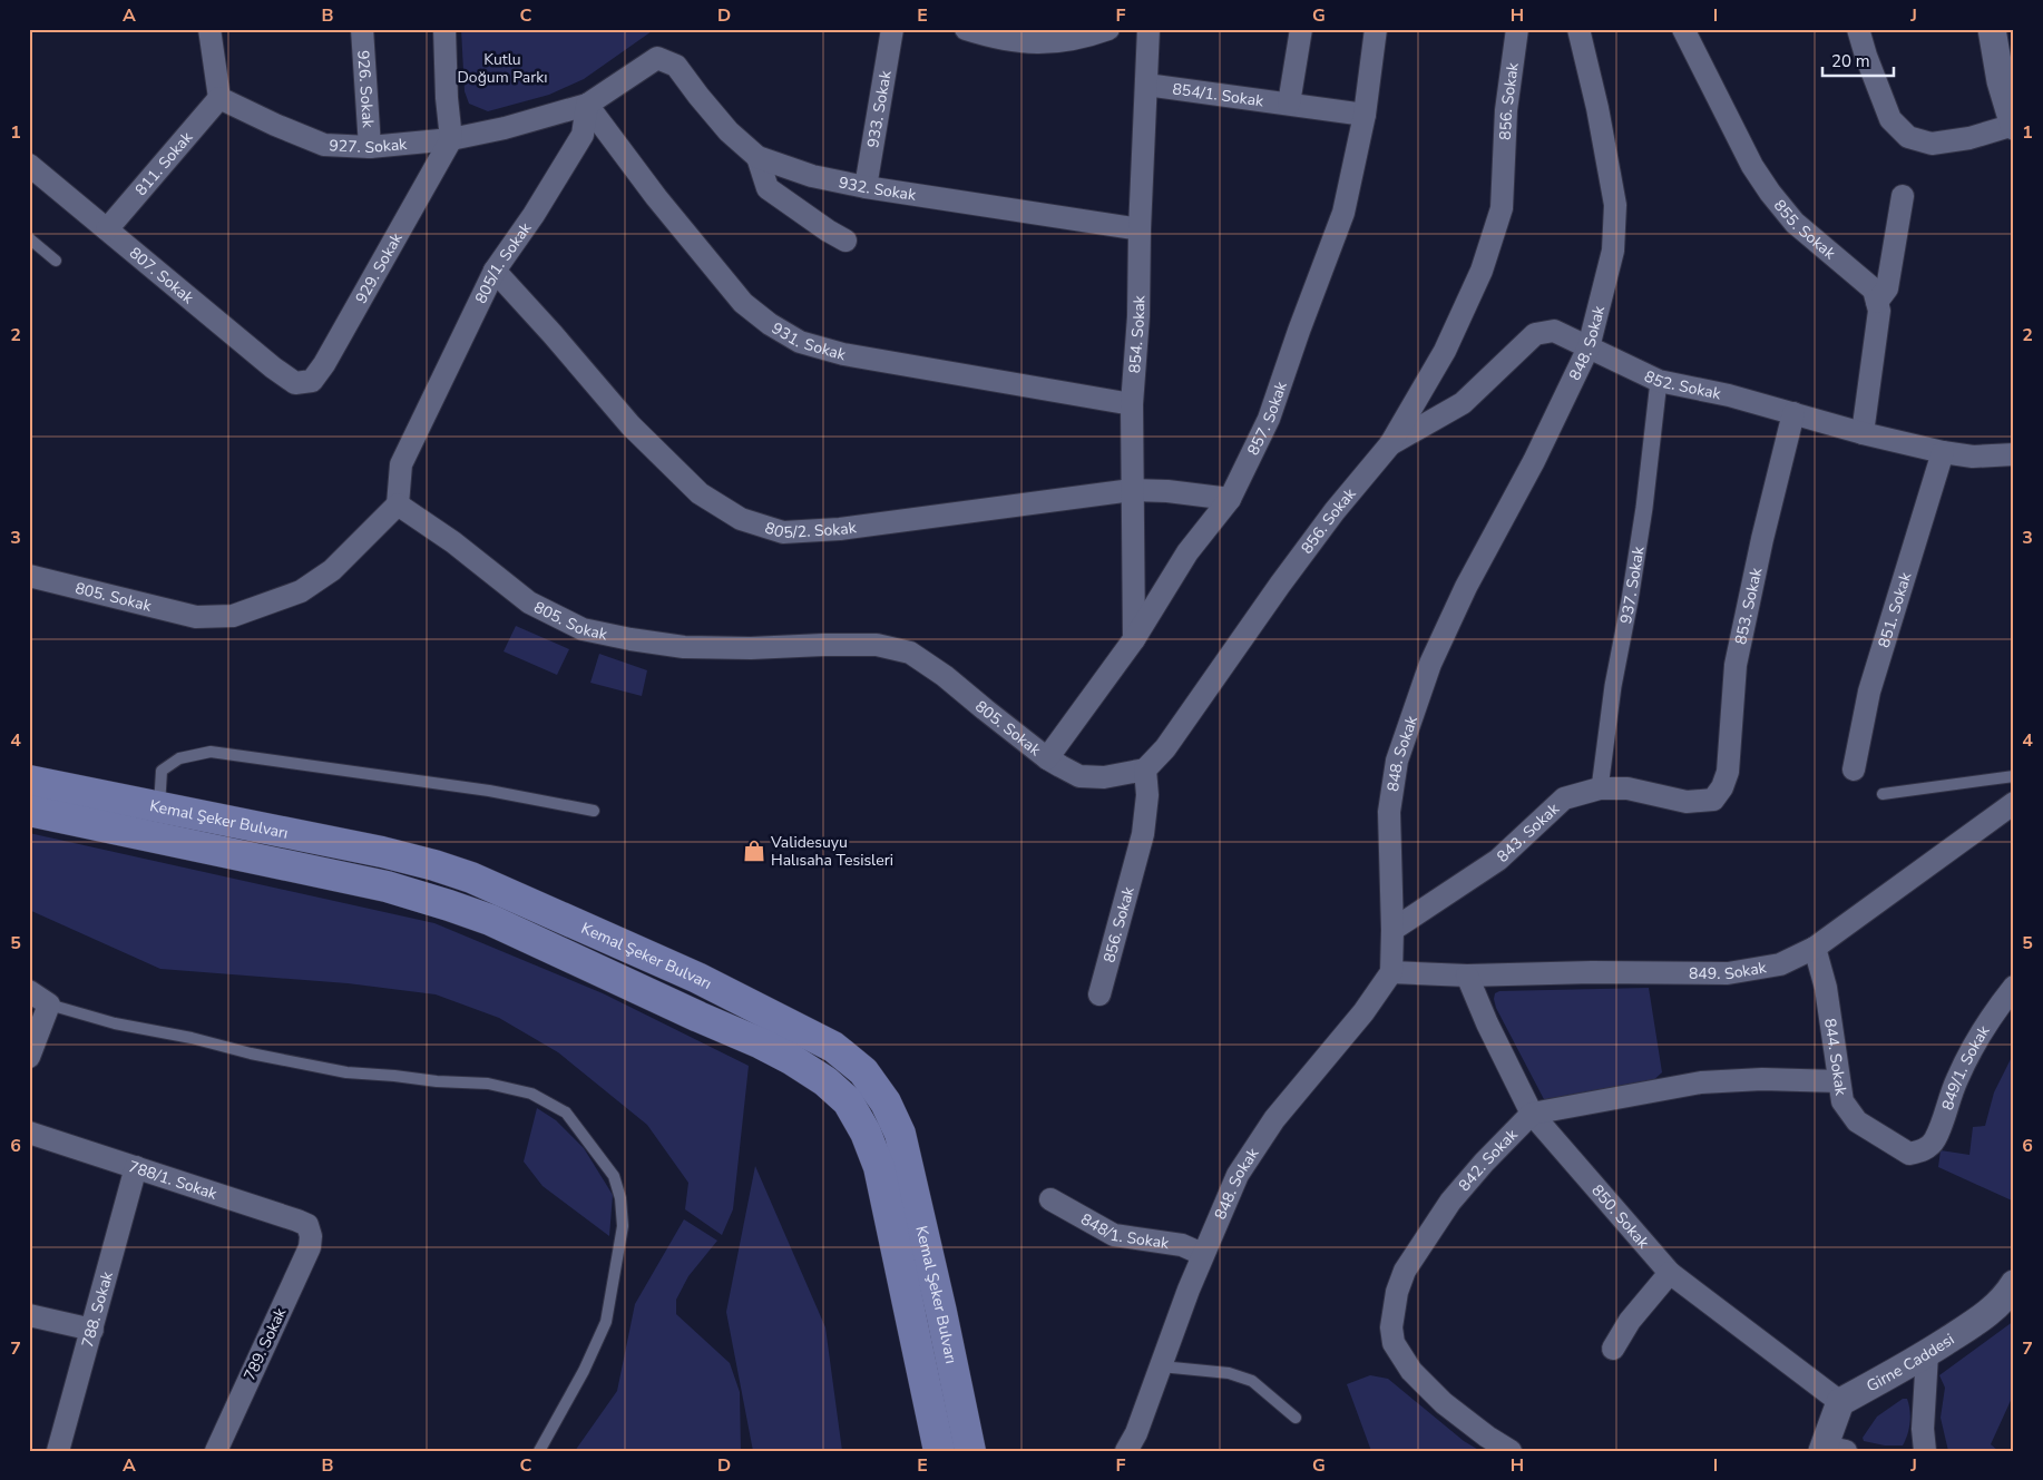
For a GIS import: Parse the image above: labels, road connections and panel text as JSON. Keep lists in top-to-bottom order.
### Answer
{
  "streets": {
    "main road": ["Kemal Şeker Bulvarı"],
    "street": [
      "926. Sokak",
      "854/1. Sokak",
      "856. Sokak",
      "933. Sokak",
      "927. Sokak",
      "811. Sokak",
      "932. Sokak",
      "855. Sokak",
      "805/1. Sokak",
      "929. Sokak",
      "807. Sokak",
      "854. Sokak",
      "931. Sokak",
      "848. Sokak",
      "852. Sokak",
      "857. Sokak",
      "805/2. Sokak",
      "937. Sokak",
      "805. Sokak",
      "853. Sokak",
      "851. Sokak",
      "843. Sokak",
      "849. Sokak",
      "844. Sokak",
      "849/1. Sokak",
      "842. Sokak",
      "788/1. Sokak",
      "850. Sokak",
      "848/1. Sokak",
      "788. Sokak",
      "789. Sokak",
      "Girne Caddesi"
    ]
  },
  "crossings": [
    ["926. Sokak", "927. Sokak"],
    ["854/1. Sokak", "854. Sokak"],
    ["854/1. Sokak", "857. Sokak"],
    ["856. Sokak", "852. Sokak"],
    ["856. Sokak", "805. Sokak"],
    ["933. Sokak", "932. Sokak"],
    ["927. Sokak", "811. Sokak"],
    ["927. Sokak", "932. Sokak"],
    ["927. Sokak", "805/1. Sokak"],
    ["927. Sokak", "929. Sokak"],
    ["927. Sokak", "931. Sokak"],
    ["811. Sokak", "807. Sokak"],
    ["932. Sokak", "805/1. Sokak"],
    ["932. Sokak", "854. Sokak"],
    ["932. Sokak", "931. Sokak"],
    ["805/1. Sokak", "931. Sokak"],
    ["805/1. Sokak", "805/2. Sokak"],
    ["805/1. Sokak", "805. Sokak"],
    ["929. Sokak", "807. Sokak"],
    ["854. Sokak", "931. Sokak"],
    ["854. Sokak", "857. Sokak"],
    ["854. Sokak", "805/2. Sokak"],
    ["848. Sokak", "852. Sokak"],
    ["848. Sokak", "843. Sokak"],
    ["848. Sokak", "849. Sokak"],
    ["848. Sokak", "848/1. Sokak"],
    ["852. Sokak", "937. Sokak"],
    ["852. Sokak", "853. Sokak"],
    ["852. Sokak", "851. Sokak"],
    ["857. Sokak", "805/2. Sokak"],
    ["857. Sokak", "805. Sokak"],
    ["937. Sokak", "843. Sokak"],
    ["853. Sokak", "843. Sokak"],
    ["849. Sokak", "844. Sokak"],
    ["849. Sokak", "850. Sokak"],
    ["844. Sokak", "849/1. Sokak"],
    ["842. Sokak", "850. Sokak"],
    ["788/1. Sokak", "788. Sokak"],
    ["788/1. Sokak", "789. Sokak"],
    ["850. Sokak", "Girne Caddesi"]
  ],
  "parks": ["Kutlu Doğum Parkı"],
  "places": {
    "shop": ["Validesuyu Halısaha Tesisleri"]
  },
  "scale_bar": "20 m",
  "grid": {
    "columns": [
      "A",
      "B",
      "C",
      "D",
      "E",
      "F",
      "G",
      "H",
      "I",
      "J"
    ],
    "rows": [
      "1",
      "2",
      "3",
      "4",
      "5",
      "6",
      "7"
    ]
  }
}
